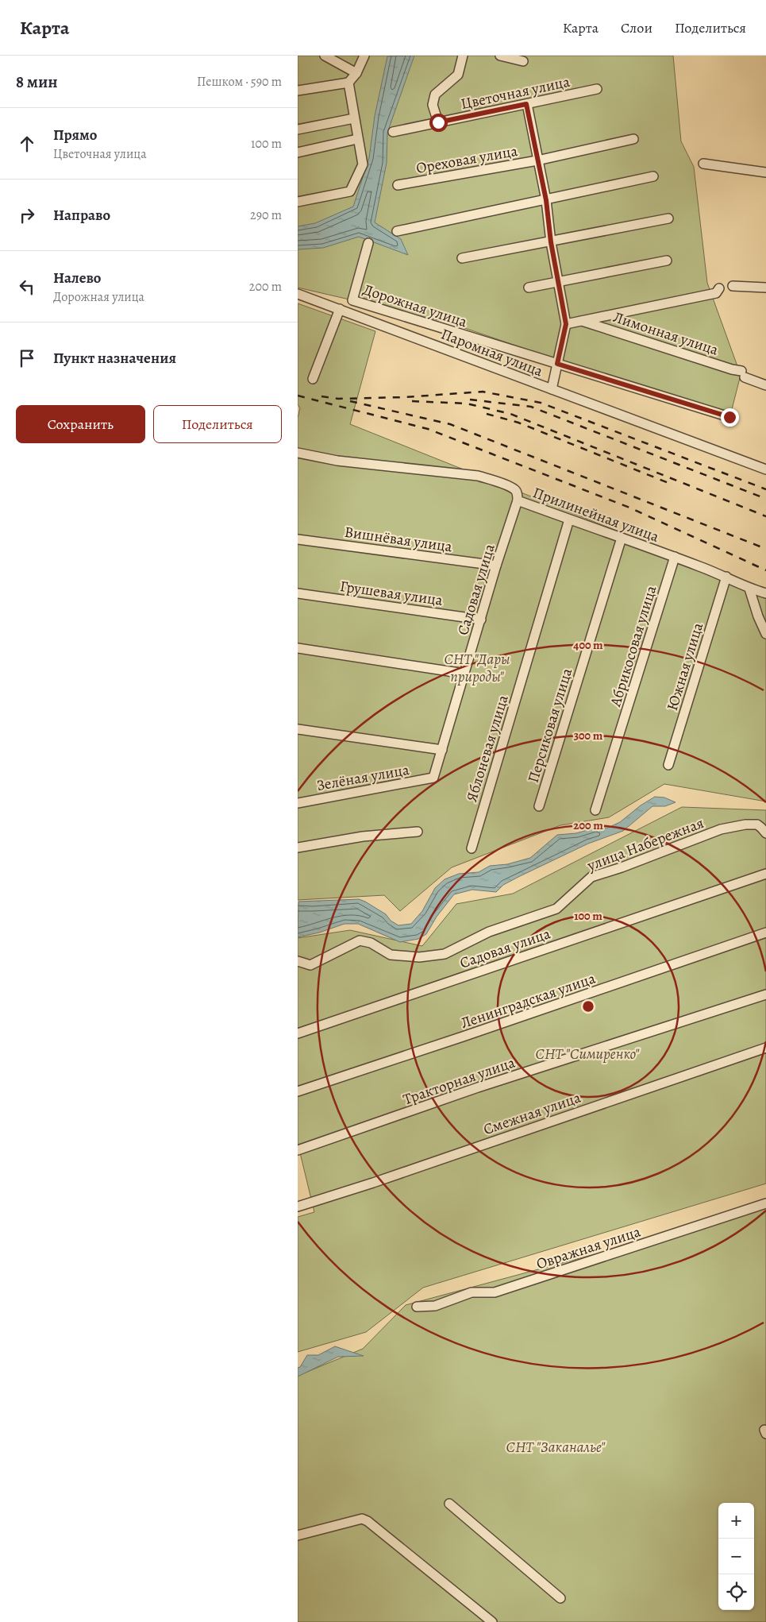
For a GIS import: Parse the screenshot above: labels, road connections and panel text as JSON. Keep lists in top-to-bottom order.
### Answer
{
  "streets": {
    "street": [
      "Цветочная улица",
      "Ореховая улица",
      "Дорожная улица",
      "Лимонная улица",
      "Паромная улица",
      "Прилинейная улица",
      "Вишнёвая улица",
      "Садовая улица",
      "Грушевая улица",
      "Абрикосовая улица",
      "Южная улица",
      "Персиковая улица",
      "Яблоневая улица",
      "Зелёная улица",
      "улица Набережная",
      "Ленинградская улица",
      "Тракторная улица",
      "Смежная улица",
      "Овражная улица"
    ]
  },
  "crossings": [
    ["Прилинейная улица", "Садовая улица"],
    ["Прилинейная улица", "Абрикосовая улица"],
    ["Прилинейная улица", "Южная улица"],
    ["Прилинейная улица", "Персиковая улица"],
    ["Прилинейная улица", "Яблоневая улица"],
    ["Вишнёвая улица", "Садовая улица"],
    ["Садовая улица", "Грушевая улица"],
    ["Садовая улица", "Зелёная улица"]
  ],
  "parks": ["СНТ \"Дары природы\"", "СНТ \"Симиренко\"", "СНТ \"Заканалье\""],
  "page": {
    "header": "Карта",
    "nav": ["Карта", "Слои", "Поделиться"],
    "heading": ["8 мин", "Пешком · 590 m"],
    "list": [
      ["Прямо", "Цветочная улица", "100 m"],
      ["Направо", "290 m"],
      ["Налево", "Дорожная улица", "200 m"],
      "Пункт назначения"
    ],
    "buttons": ["Сохранить", "Поделиться"],
    "map_buttons": ["+", "−"]
  },
  "rings": [
    "400 m",
    "300 m",
    "200 m",
    "100 m"
  ]
}
